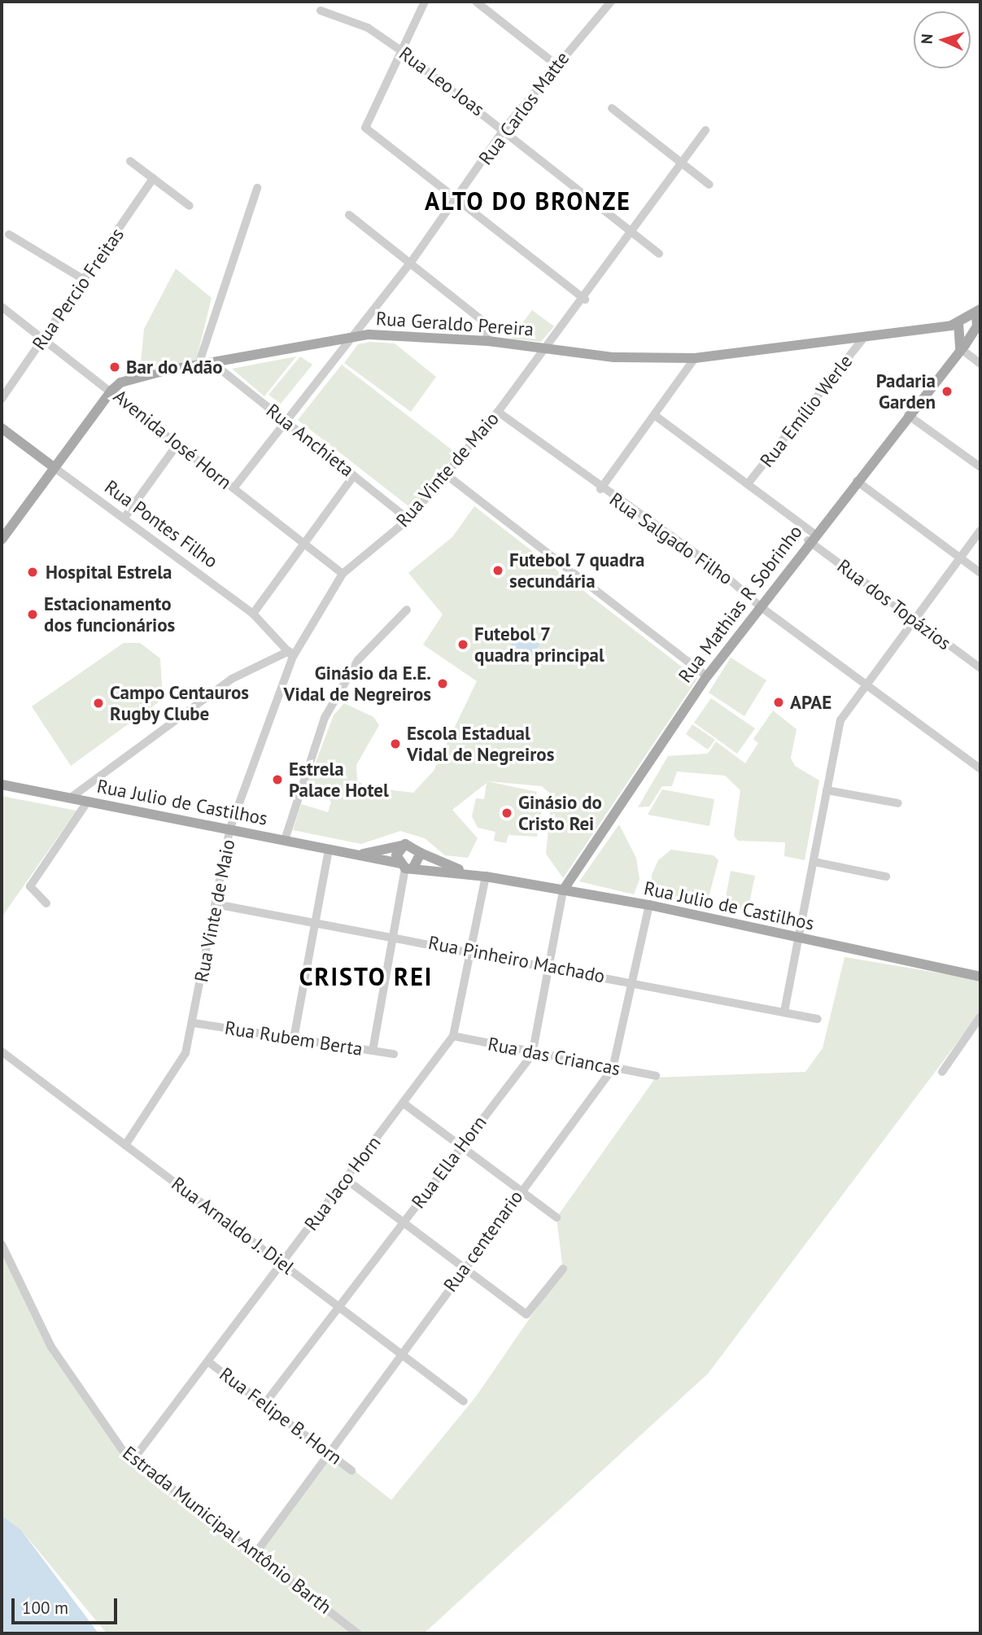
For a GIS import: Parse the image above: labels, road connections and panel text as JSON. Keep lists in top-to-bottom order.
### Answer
{
  "streets": {
    "main road": [
      "Rua Geraldo Pereira",
      "Rua Pontes Filho",
      "Rua Mathias R Sobrinho",
      "Rua Julio de Castilhos"
    ],
    "street": [
      "Rua Leo Joas",
      "Rua Carlos Matte",
      "Rua Percio Freitas",
      "Rua Emílio Werle",
      "Avenida José Horn",
      "Rua Anchieta",
      "Rua Vinte de Maio",
      "Rua Salgado Filho",
      "Rua dos Topázios",
      "Rua Pinheiro Machado",
      "Rua Rubem Berta",
      "Rua das Criancas",
      "Rua Ella Horn",
      "Rua Jaco Horn",
      "Rua Arnaldo J. Diel",
      "Rua centenario",
      "Rua Felipe B. Horn",
      "Estrada Municipal Antônio Barth"
    ]
  },
  "crossings": [
    ["Rua Leo Joas", "Rua Carlos Matte"],
    ["Rua Leo Joas", "Rua Vinte de Maio"],
    ["Rua Carlos Matte", "Rua Geraldo Pereira"],
    ["Rua Carlos Matte", "Avenida José Horn"],
    ["Rua Carlos Matte", "Rua Anchieta"],
    ["Rua Percio Freitas", "Avenida José Horn"],
    ["Rua Geraldo Pereira", "Rua Emílio Werle"],
    ["Rua Geraldo Pereira", "Avenida José Horn"],
    ["Rua Geraldo Pereira", "Rua Anchieta"],
    ["Rua Geraldo Pereira", "Rua Vinte de Maio"],
    ["Rua Geraldo Pereira", "Rua Pontes Filho"],
    ["Rua Geraldo Pereira", "Rua Mathias R Sobrinho"],
    ["Rua Emílio Werle", "Rua dos Topázios"],
    ["Avenida José Horn", "Rua Vinte de Maio"],
    ["Rua Anchieta", "Rua Vinte de Maio"],
    ["Rua Vinte de Maio", "Rua Pontes Filho"],
    ["Rua Vinte de Maio", "Rua Salgado Filho"],
    ["Rua Vinte de Maio", "Rua Julio de Castilhos"],
    ["Rua Vinte de Maio", "Rua Pinheiro Machado"],
    ["Rua Vinte de Maio", "Rua Rubem Berta"],
    ["Rua Vinte de Maio", "Rua Arnaldo J. Diel"],
    ["Rua Salgado Filho", "Rua Mathias R Sobrinho"],
    ["Rua Mathias R Sobrinho", "Rua dos Topázios"],
    ["Rua Mathias R Sobrinho", "Rua Julio de Castilhos"],
    ["Rua Mathias R Sobrinho", "Rua Ella Horn"],
    ["Rua Julio de Castilhos", "Rua Ella Horn"],
    ["Rua Julio de Castilhos", "Rua Jaco Horn"],
    ["Rua Julio de Castilhos", "Rua centenario"],
    ["Rua Pinheiro Machado", "Rua Ella Horn"],
    ["Rua Pinheiro Machado", "Rua Jaco Horn"],
    ["Rua Pinheiro Machado", "Rua centenario"],
    ["Rua das Criancas", "Rua Ella Horn"],
    ["Rua das Criancas", "Rua Jaco Horn"],
    ["Rua das Criancas", "Rua centenario"],
    ["Rua Ella Horn", "Rua Arnaldo J. Diel"],
    ["Rua Ella Horn", "Rua Felipe B. Horn"],
    ["Rua Jaco Horn", "Rua Arnaldo J. Diel"],
    ["Rua Jaco Horn", "Rua Felipe B. Horn"],
    ["Rua Jaco Horn", "Estrada Municipal Antônio Barth"],
    ["Rua Arnaldo J. Diel", "Rua centenario"],
    ["Rua centenario", "Rua Felipe B. Horn"],
    ["Rua centenario", "Estrada Municipal Antônio Barth"]
  ],
  "districts": ["ALTO DO BRONZE", "CRISTO REI"],
  "places": [
    "Bar do Adão",
    "Padaria Garden",
    "Futebol 7 quadra secundária",
    "Hospital Estrela",
    "Estacionamento dos funcionários",
    "Futebol 7 quadra principal",
    "Ginásio da E.E. Vidal de Negreiros",
    "APAE",
    "Campo Centauros Rugby Clube",
    "Escola Estadual Vidal de Negreiros",
    "Estrela Palace Hotel",
    "Ginásio do Cristo Rei"
  ],
  "scale_bar": "100 m",
  "north": "left"
}
